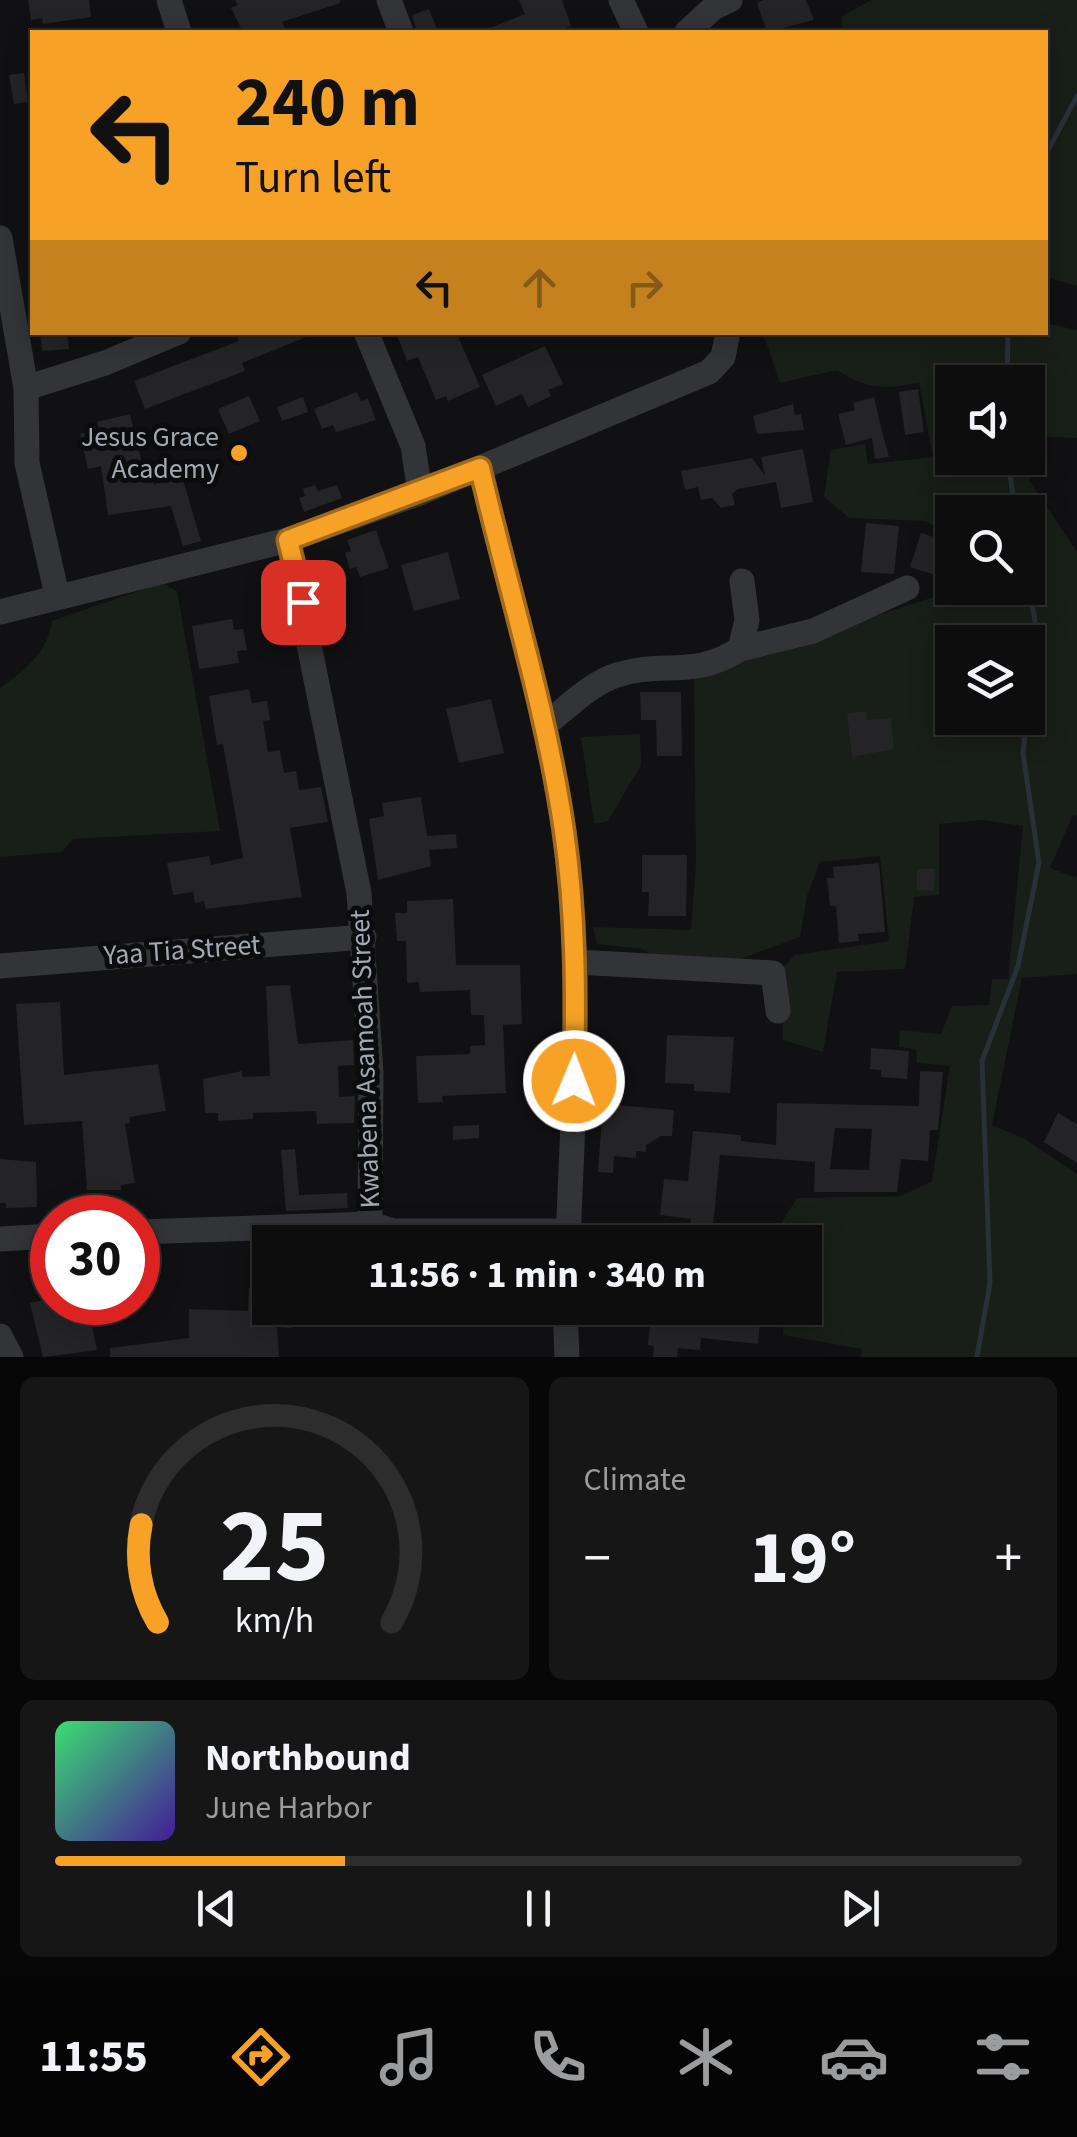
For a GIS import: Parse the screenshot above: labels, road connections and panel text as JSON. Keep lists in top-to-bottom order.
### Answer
{
  "streets": {
    "street": ["Yaa Tia Street", "Kwabena Asamoah Street"]
  },
  "crossings": [
    ["Yaa Tia Street", "Kwabena Asamoah Street"]
  ],
  "places": ["Jesus Grace Academy"],
  "page": {
    "turn": ["240 m", "Turn left"],
    "limit": "30",
    "trip": "11:56 · 1 min · 340 m",
    "tile": "Climate",
    "heat": ["−", "19°", "+"],
    "song": ["Northbound", "June Harbor"],
    "tabs": "11:55",
    "gauge": ["25", "km/h"]
  }
}
